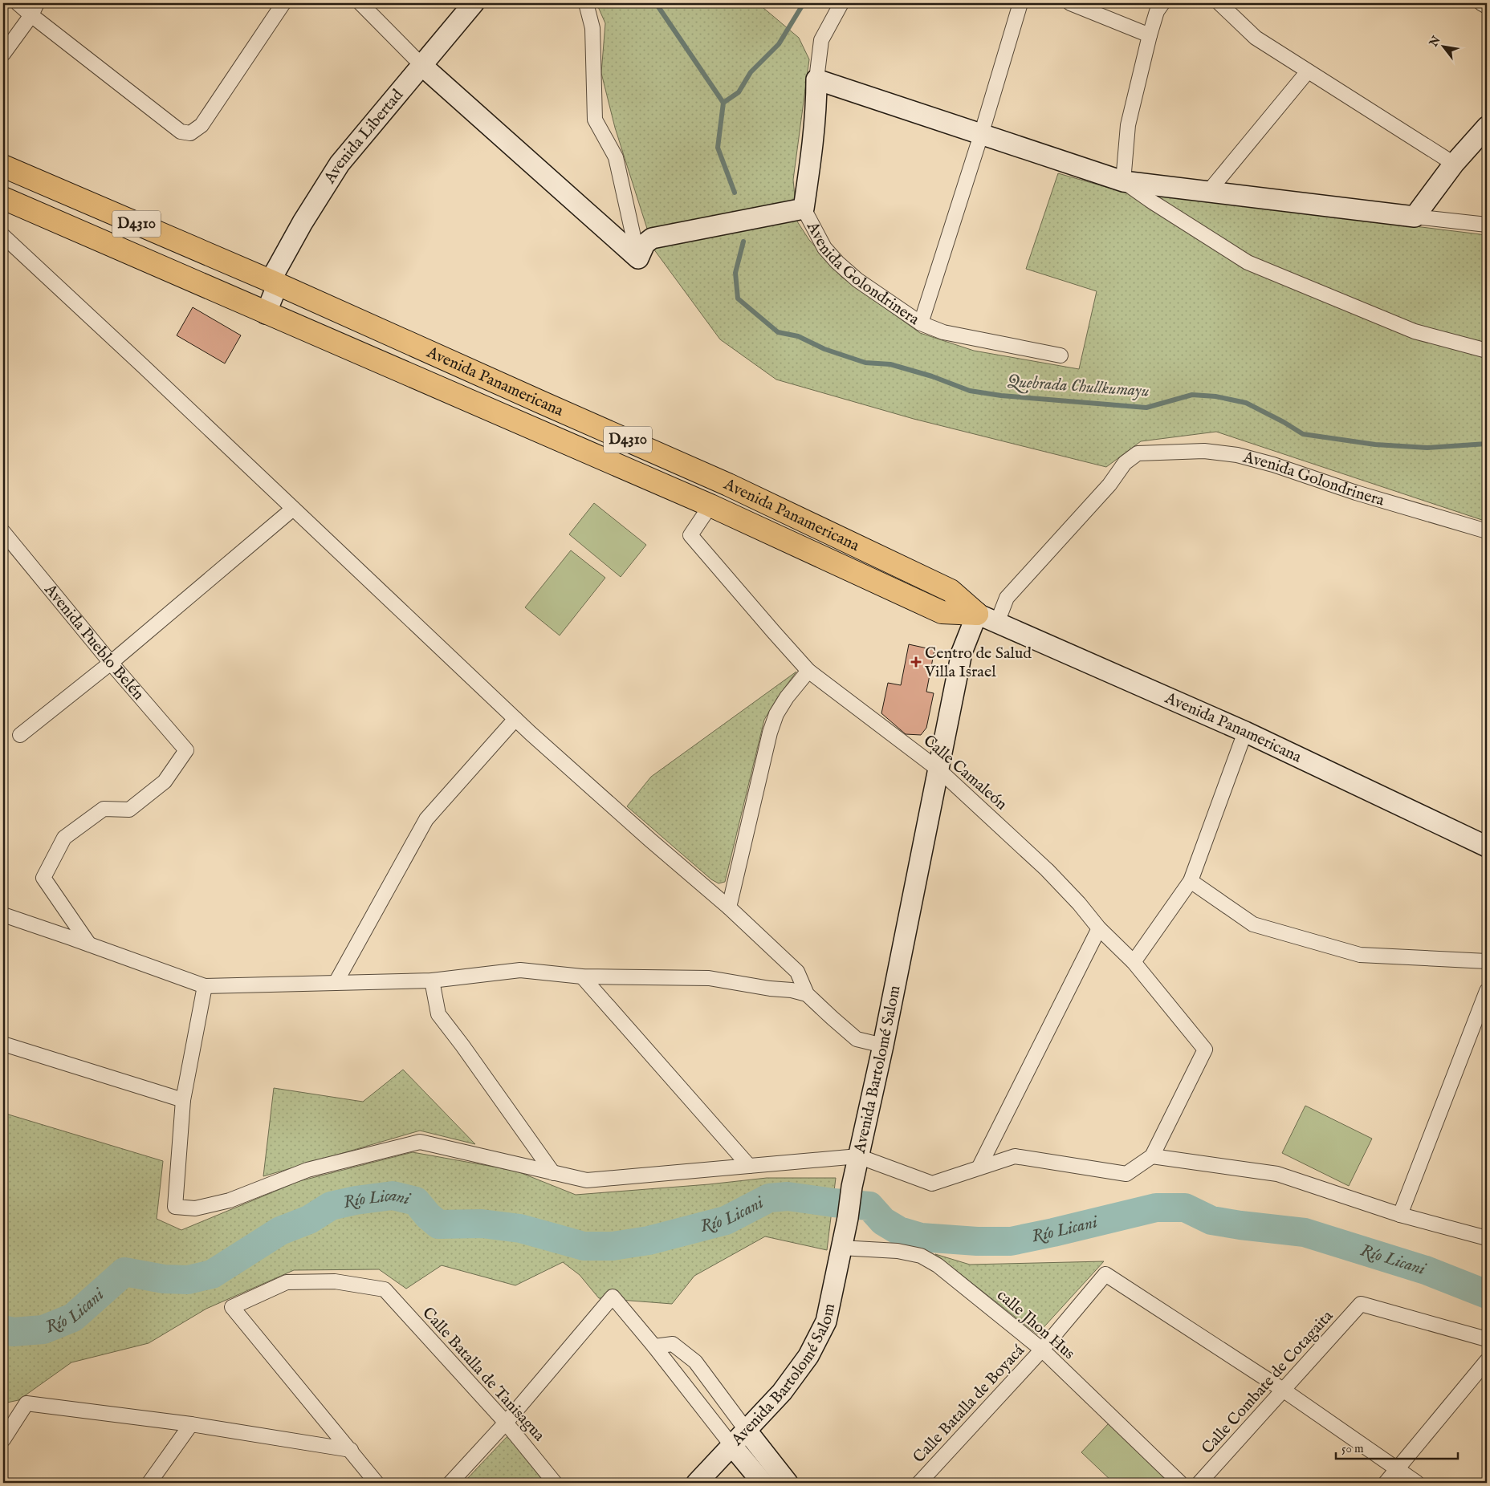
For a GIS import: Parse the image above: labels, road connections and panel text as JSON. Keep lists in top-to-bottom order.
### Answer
{
  "streets": {
    "main road": ["D4310", "Avenida Panamericana"],
    "street": [
      "Avenida Libertad",
      "Avenida Golondrinera",
      "Avenida Pueblo Belén",
      "Calle Camaleón",
      "Avenida Bartolomé Salom",
      "calle Jhon Hus",
      "Calle Batalla de Tanisagua",
      "Calle Combate de Cotagaita",
      "Calle Batalla de Boyacá"
    ]
  },
  "crossings": [
    ["Avenida Libertad", "Avenida Panamericana"],
    ["Avenida Golondrinera", "Avenida Panamericana"],
    ["Avenida Panamericana", "Calle Camaleón"],
    ["Avenida Panamericana", "Avenida Bartolomé Salom"],
    ["Calle Camaleón", "Avenida Bartolomé Salom"],
    ["Avenida Bartolomé Salom", "calle Jhon Hus"],
    ["calle Jhon Hus", "Calle Batalla de Boyacá"],
    ["Calle Combate de Cotagaita", "Calle Batalla de Boyacá"]
  ],
  "water": ["Quebrada Chullkumayu", "Río Licani"],
  "places": {
    "health": ["Centro de Salud Villa Israel"]
  },
  "scale_bar": "50 m",
  "north": "top left"
}
